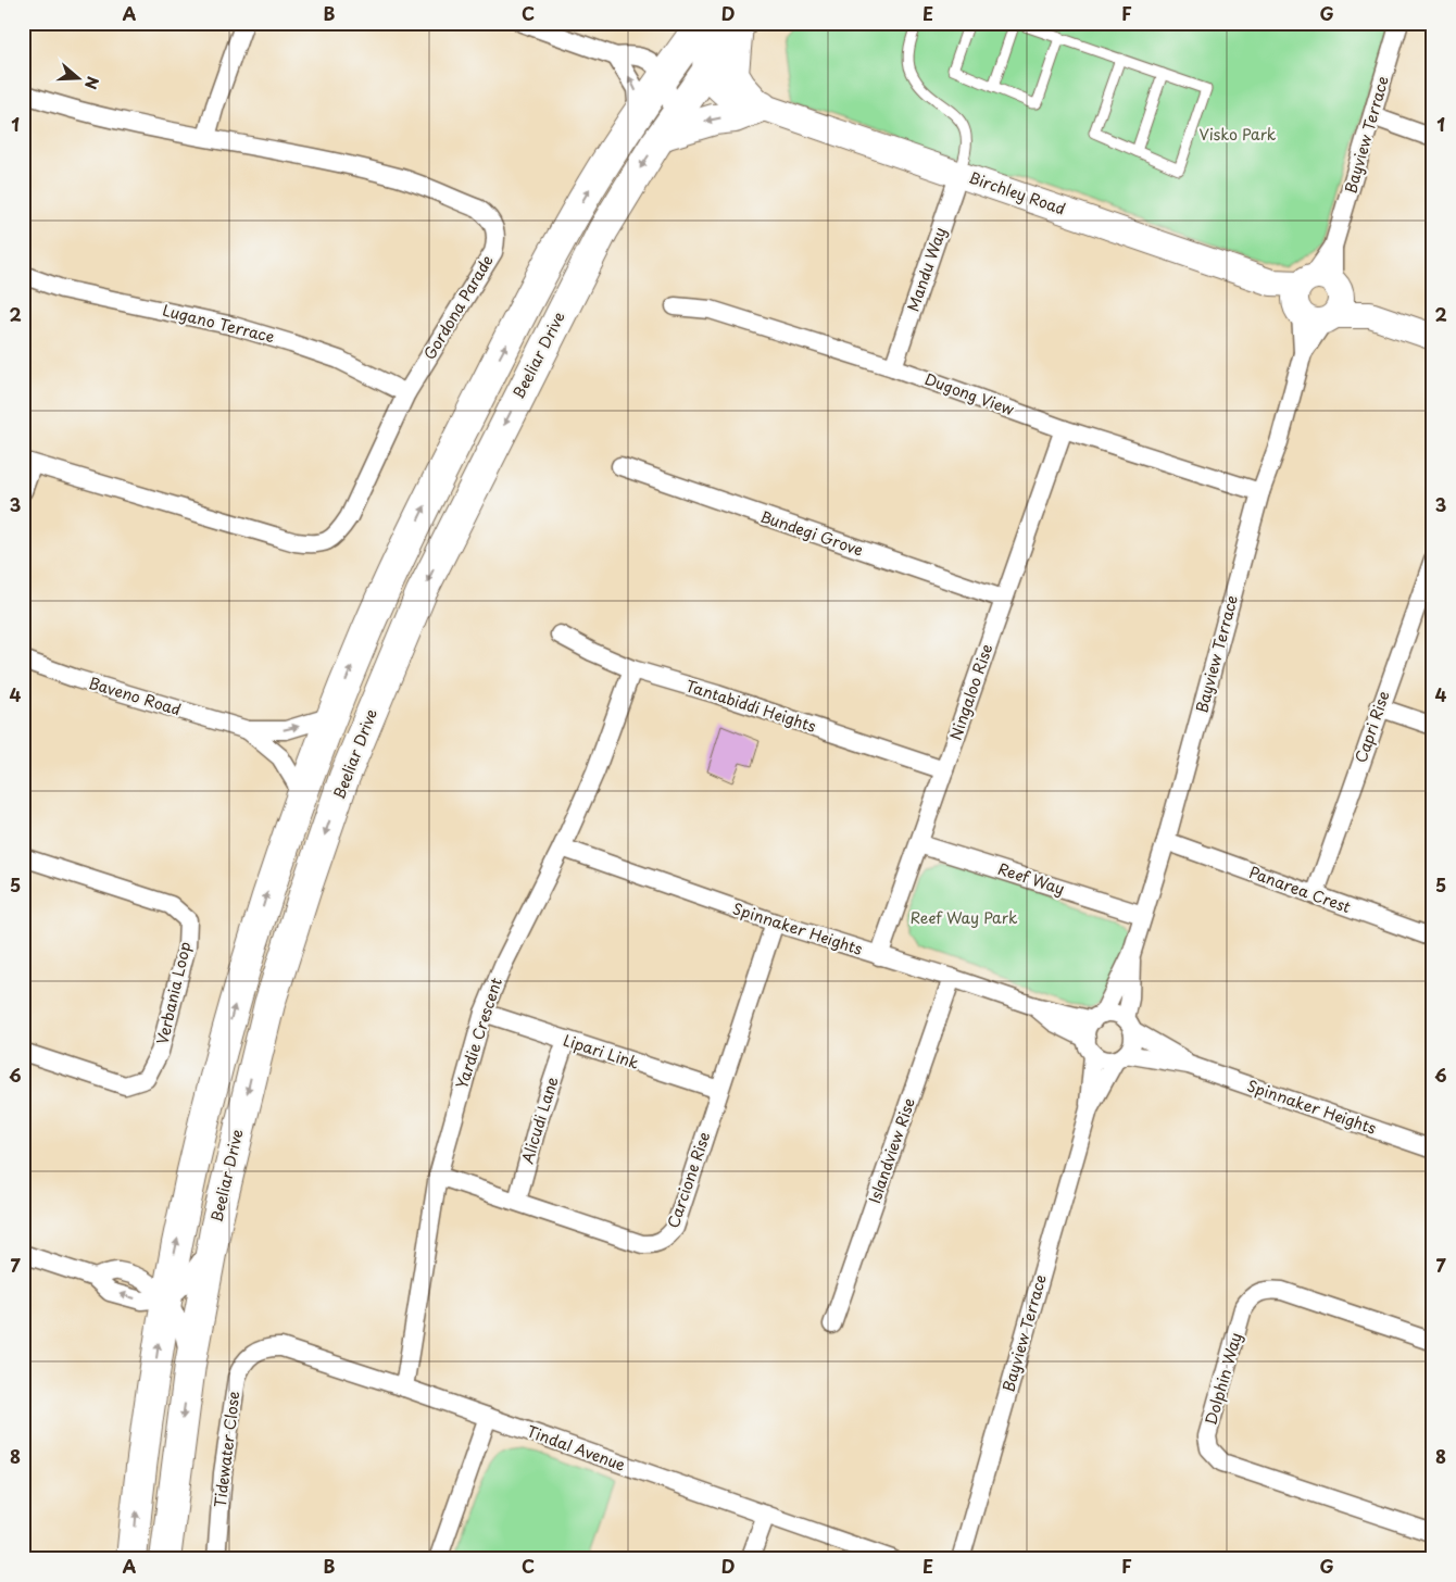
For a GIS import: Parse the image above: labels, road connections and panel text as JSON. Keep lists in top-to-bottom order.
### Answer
{
  "streets": {
    "highway": ["Beeliar Drive"],
    "street": [
      "Bayview Terrace",
      "Birchley Road",
      "Mandu Way",
      "Gordona Parade",
      "Lugano Terrace",
      "Dugong View",
      "Bundegi Grove",
      "Ningaloo Rise",
      "Baveno Road",
      "Tantabiddi Heights",
      "Capri Rise",
      "Reef Way",
      "Panarea Crest",
      "Spinnaker Heights",
      "Verbania Loop",
      "Yardie Crescent",
      "Lipari Link",
      "Alicudi Lane",
      "Islandview Rise",
      "Carcione Rise",
      "Dolphin Way",
      "Tindal Avenue",
      "Tidewater Close"
    ]
  },
  "crossings": [
    ["Bayview Terrace", "Birchley Road"],
    ["Bayview Terrace", "Dugong View"],
    ["Bayview Terrace", "Reef Way"],
    ["Bayview Terrace", "Panarea Crest"],
    ["Bayview Terrace", "Spinnaker Heights"],
    ["Birchley Road", "Mandu Way"],
    ["Birchley Road", "Beeliar Drive"],
    ["Mandu Way", "Dugong View"],
    ["Gordona Parade", "Lugano Terrace"],
    ["Dugong View", "Ningaloo Rise"],
    ["Bundegi Grove", "Ningaloo Rise"],
    ["Ningaloo Rise", "Tantabiddi Heights"],
    ["Ningaloo Rise", "Reef Way"],
    ["Ningaloo Rise", "Spinnaker Heights"],
    ["Tantabiddi Heights", "Yardie Crescent"],
    ["Capri Rise", "Panarea Crest"],
    ["Spinnaker Heights", "Yardie Crescent"],
    ["Spinnaker Heights", "Islandview Rise"],
    ["Spinnaker Heights", "Carcione Rise"],
    ["Yardie Crescent", "Lipari Link"],
    ["Yardie Crescent", "Carcione Rise"],
    ["Yardie Crescent", "Tindal Avenue"],
    ["Lipari Link", "Alicudi Lane"],
    ["Lipari Link", "Carcione Rise"],
    ["Alicudi Lane", "Carcione Rise"],
    ["Tindal Avenue", "Tidewater Close"]
  ],
  "parks": ["Visko Park", "Reef Way Park"],
  "north": "right",
  "grid": {
    "columns": [
      "A",
      "B",
      "C",
      "D",
      "E",
      "F",
      "G"
    ],
    "rows": [
      "1",
      "2",
      "3",
      "4",
      "5",
      "6",
      "7",
      "8"
    ]
  }
}
